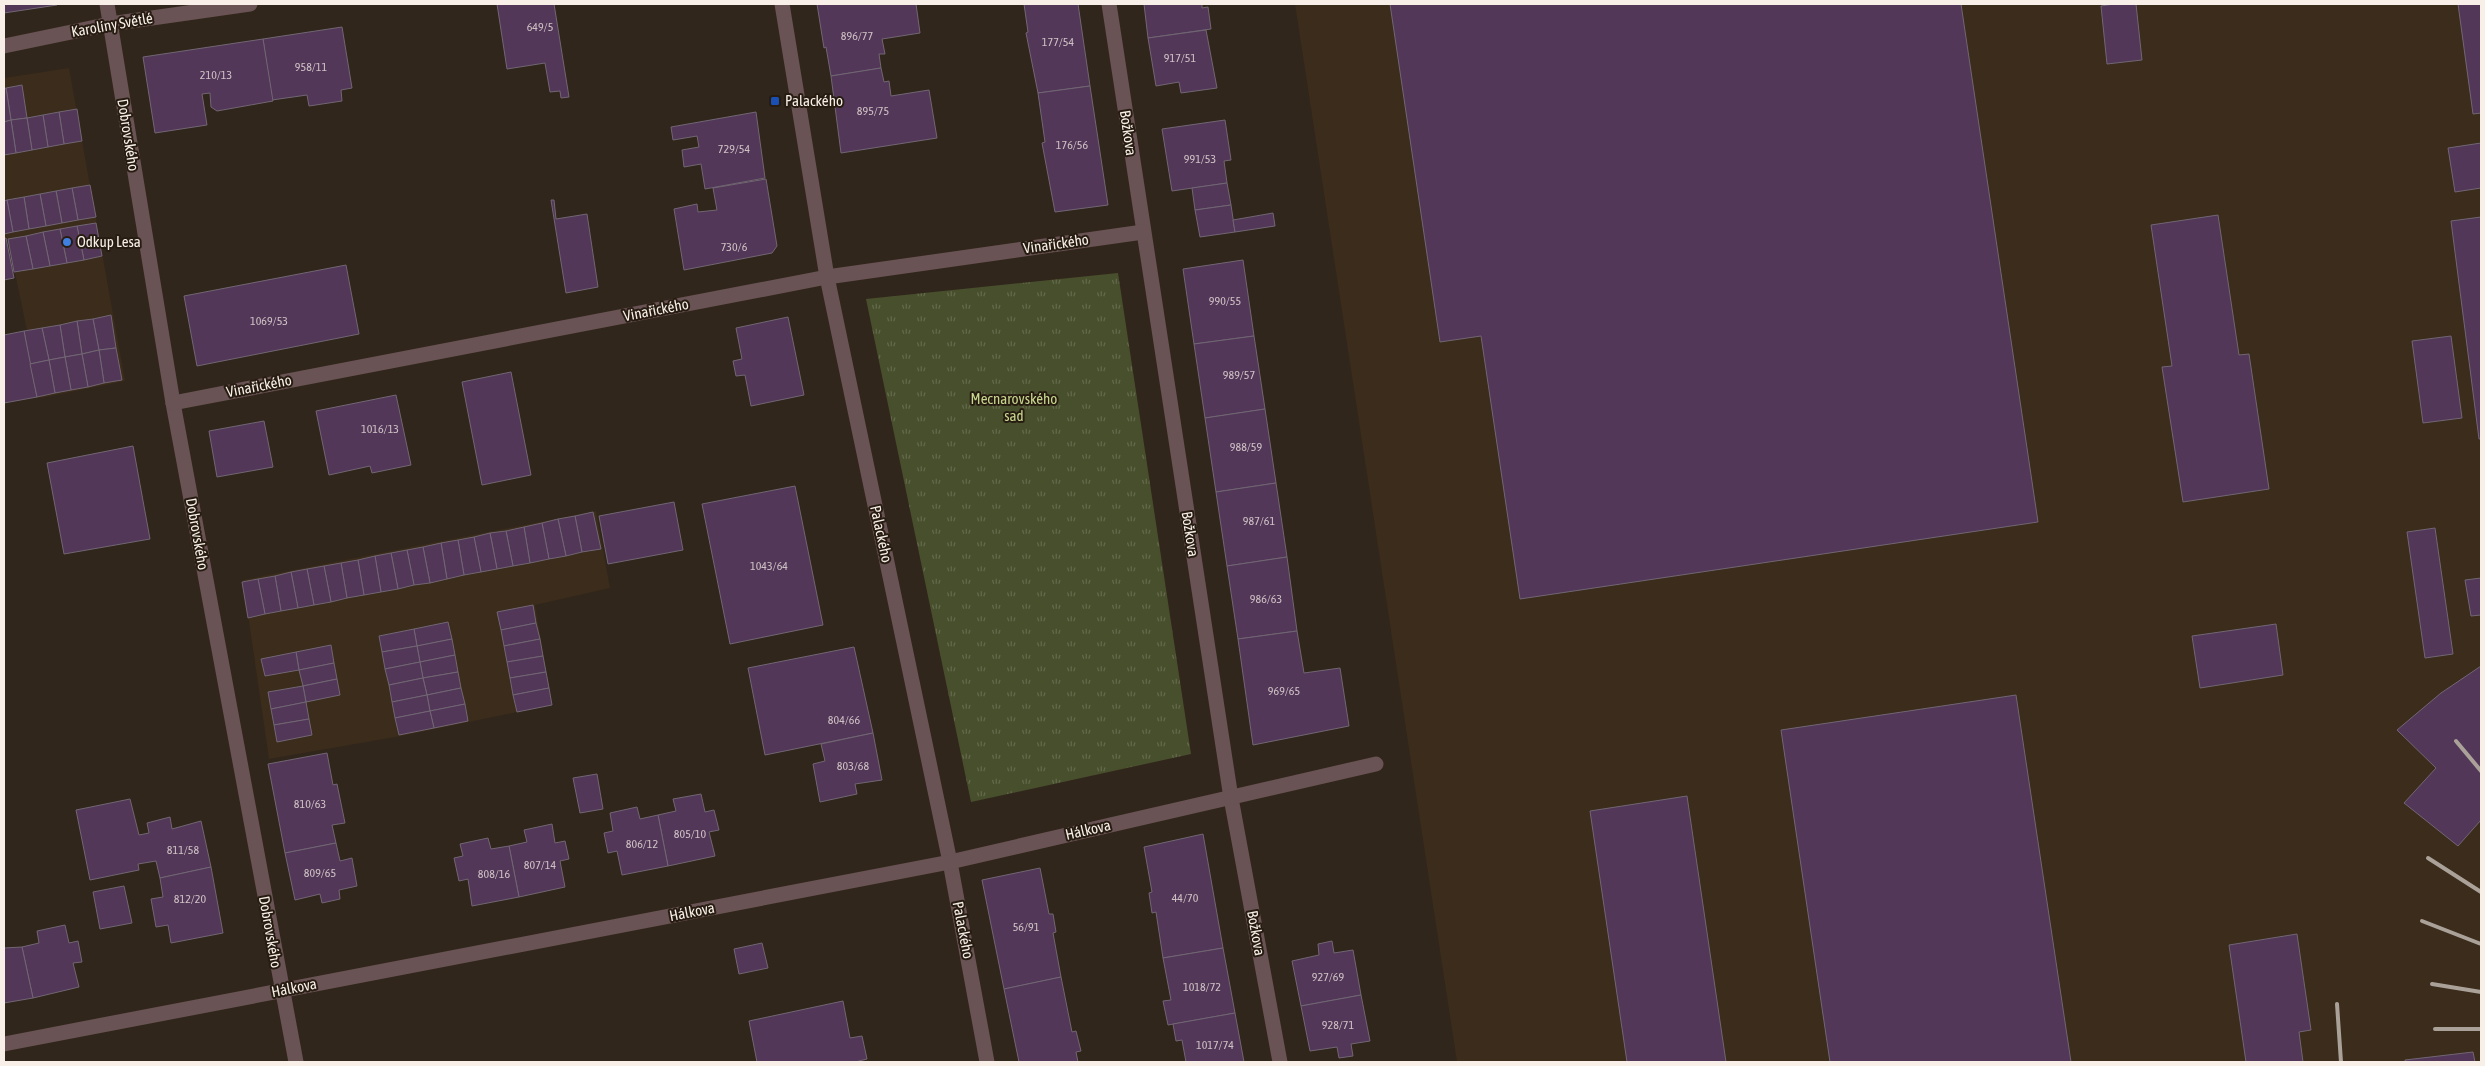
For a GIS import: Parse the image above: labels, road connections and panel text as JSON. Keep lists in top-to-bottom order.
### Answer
{
  "streets": {
    "street": [
      "Karolíny Světlé",
      "Božkova",
      "Dobrovského",
      "Vinařického",
      "Palackého",
      "Hálkova"
    ]
  },
  "crossings": [
    ["Karolíny Světlé", "Dobrovského"],
    ["Božkova", "Vinařického"],
    ["Božkova", "Hálkova"],
    ["Dobrovského", "Vinařického"],
    ["Dobrovského", "Hálkova"],
    ["Vinařického", "Palackého"],
    ["Palackého", "Hálkova"]
  ],
  "parks": ["Mecnarovského sad"],
  "places": {
    "transit": ["Palackého"],
    "other": ["Odkup Lesa"]
  },
  "house_numbers": [
    "649/5",
    "896/77",
    "177/54",
    "917/51",
    "958/11",
    "210/13",
    "895/75",
    "176/56",
    "729/54",
    "991/53",
    "730/6",
    "990/55",
    "1069/53",
    "989/57",
    "1016/13",
    "988/59",
    "987/61",
    "1043/64",
    "986/63",
    "969/65",
    "804/66",
    "803/68",
    "810/63",
    "805/10",
    "806/12",
    "811/58",
    "807/14",
    "809/65",
    "808/16",
    "44/70",
    "812/20",
    "56/91",
    "927/69",
    "1018/72",
    "928/71",
    "1017/74"
  ]
}
